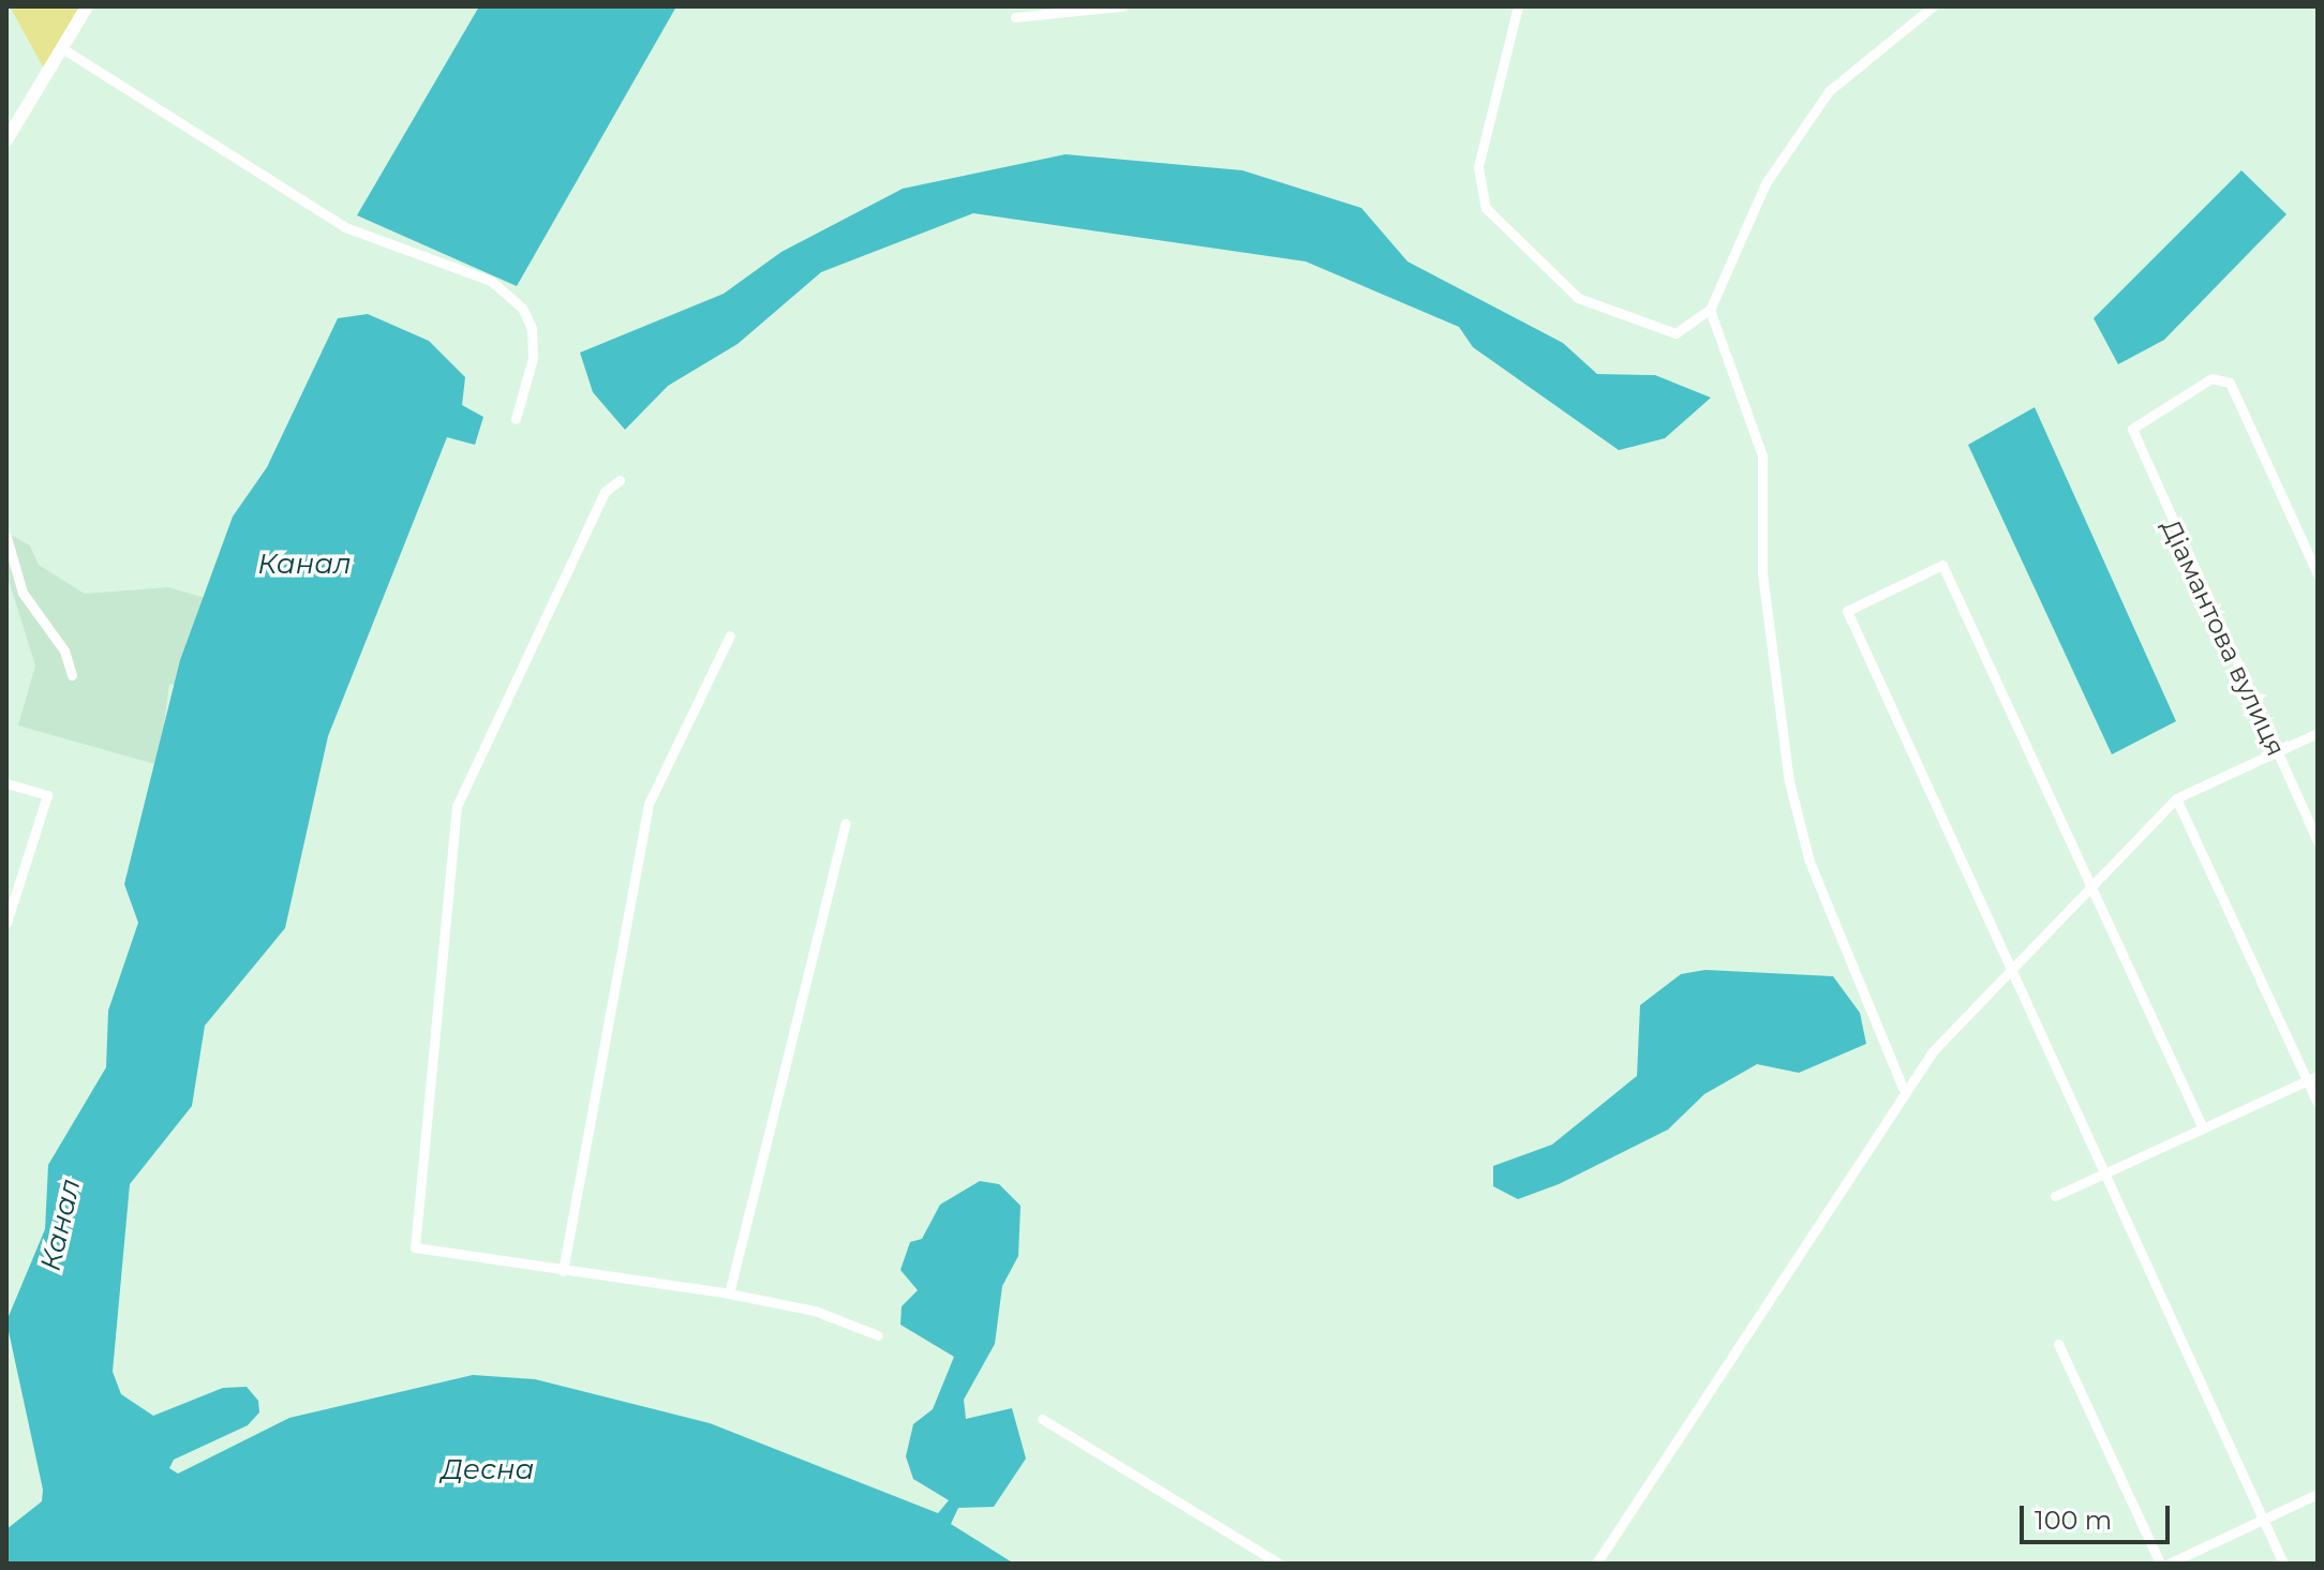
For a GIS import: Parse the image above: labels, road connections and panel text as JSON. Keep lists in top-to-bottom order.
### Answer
{
  "streets": {
    "street": ["Діамантова вулиця"]
  },
  "water": ["Канал", "Десна"],
  "scale_bar": "100 m"
}
